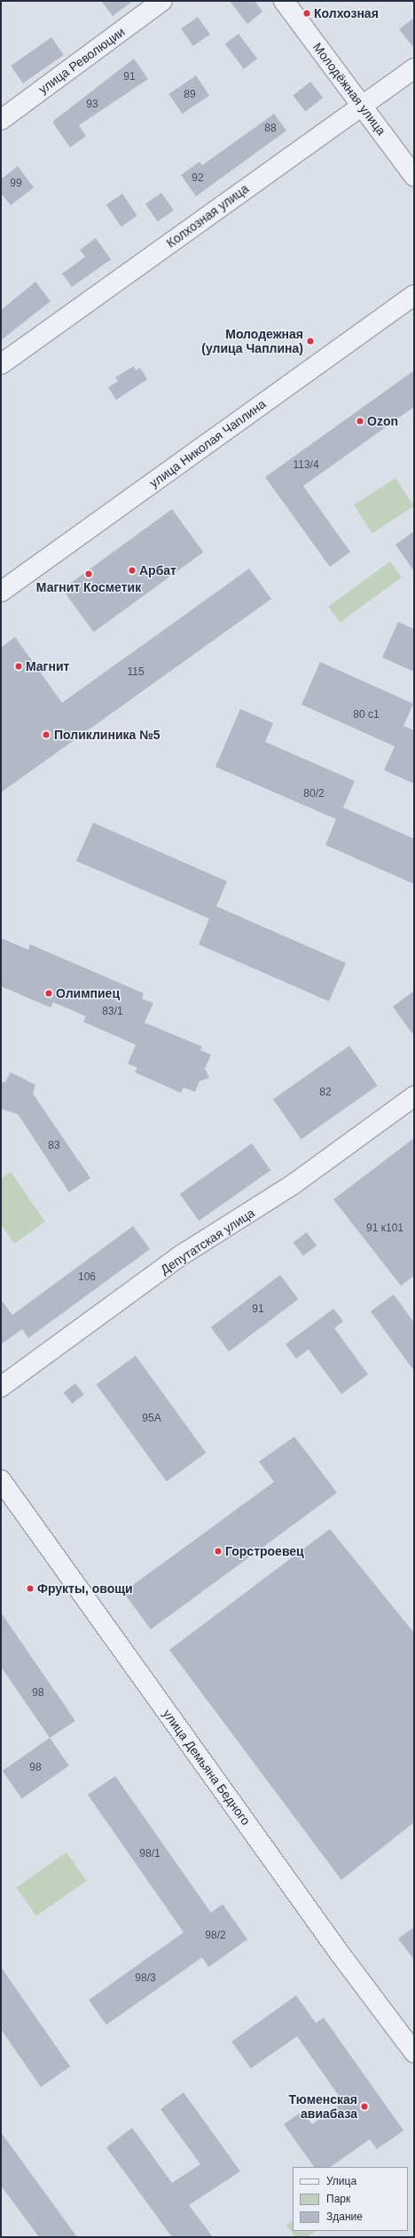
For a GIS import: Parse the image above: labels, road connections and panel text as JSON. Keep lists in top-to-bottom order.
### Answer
{
  "streets": {
    "street": [
      "улица Революции",
      "Молодёжная улица",
      "Колхозная улица",
      "улица Николая Чаплина",
      "Депутатская улица",
      "улица Демьяна Бедного"
    ]
  },
  "crossings": [
    ["Молодёжная улица", "Колхозная улица"]
  ],
  "places": [
    "Колхозная",
    "Молодежная (улица Чаплина)",
    "Ozon",
    "Арбат",
    "Магнит Косметик",
    "Магнит",
    "Поликлиника №5",
    "Олимпиец",
    "Горстроевец",
    "Фрукты, овощи",
    "Тюменская авиабаза"
  ],
  "house_numbers": [
    "91",
    "89",
    "93",
    "88",
    "92",
    "99",
    "113/4",
    "115",
    "80 с1",
    "80/2",
    "83/1",
    "82",
    "83",
    "91 к101",
    "106",
    "91",
    "95А",
    "98",
    "98",
    "98/1",
    "98/2",
    "98/3"
  ],
  "legend": ["Улица", "Парк", "Здание"]
}
